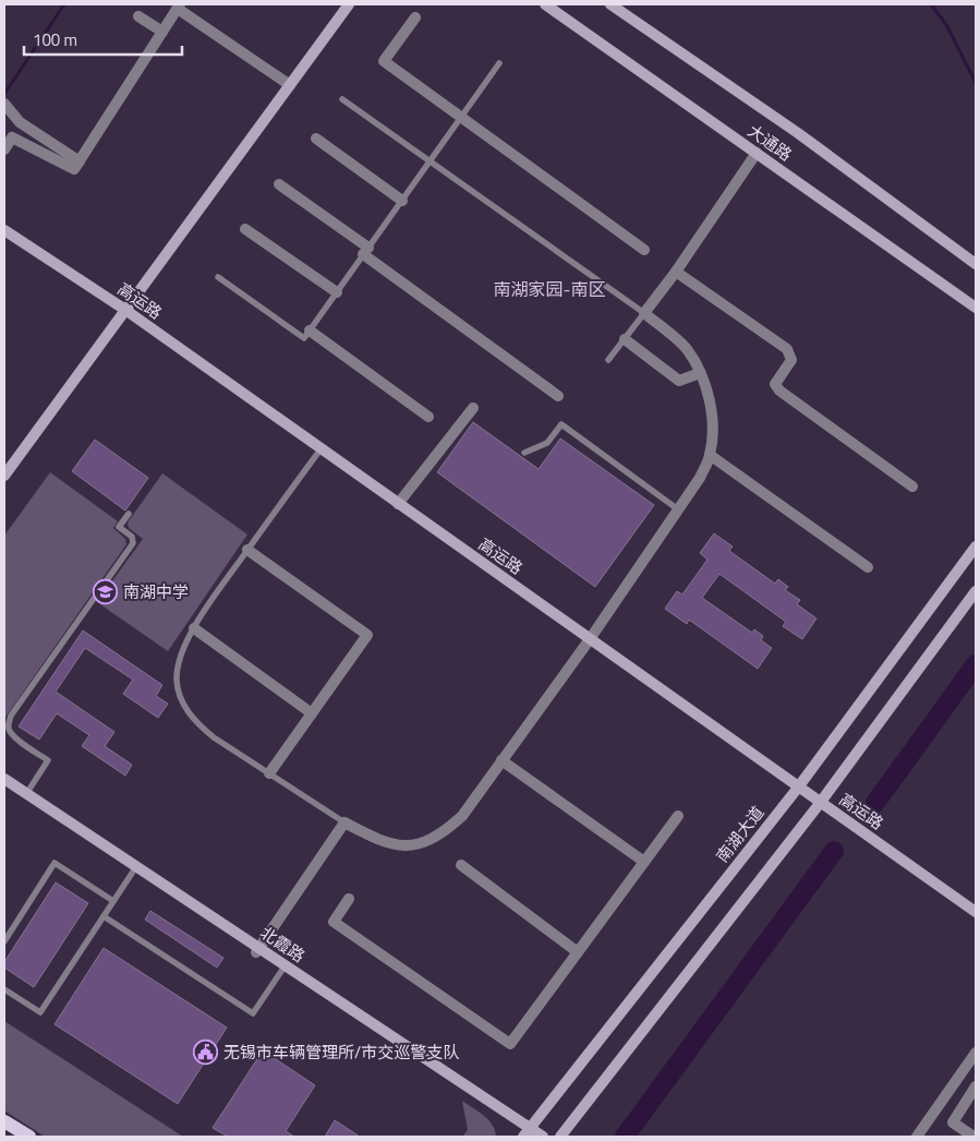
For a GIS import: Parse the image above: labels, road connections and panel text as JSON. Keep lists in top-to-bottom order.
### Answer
{
  "streets": {
    "main road": [
      "大通路",
      "高运路",
      "南湖大道",
      "北霞路"
    ]
  },
  "crossings": [
    ["高运路", "南湖大道"],
    ["南湖大道", "北霞路"]
  ],
  "districts": ["南湖家园-南区"],
  "places": {
    "school or university": ["南湖中学"],
    "public building": ["无锡市车辆管理所/市交巡警支队"]
  },
  "scale_bar": "100 m"
}
